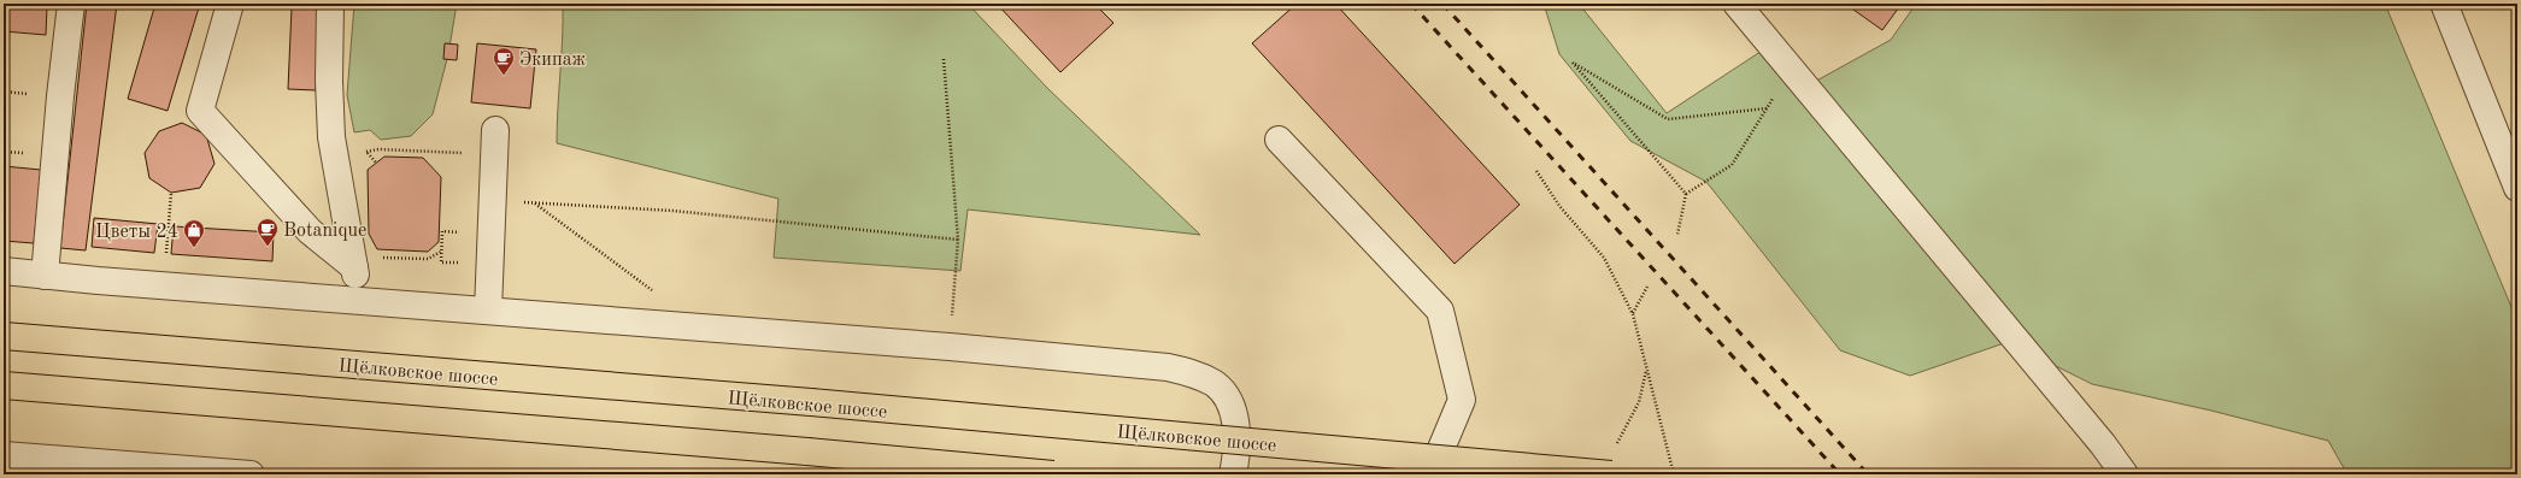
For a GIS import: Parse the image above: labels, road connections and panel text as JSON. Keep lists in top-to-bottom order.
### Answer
{
  "streets": {
    "main road": ["Щёлковское шоссе"]
  },
  "places": {
    "cafe": ["Экипаж", "Botanique"],
    "shop": ["Цветы 24"]
  }
}
